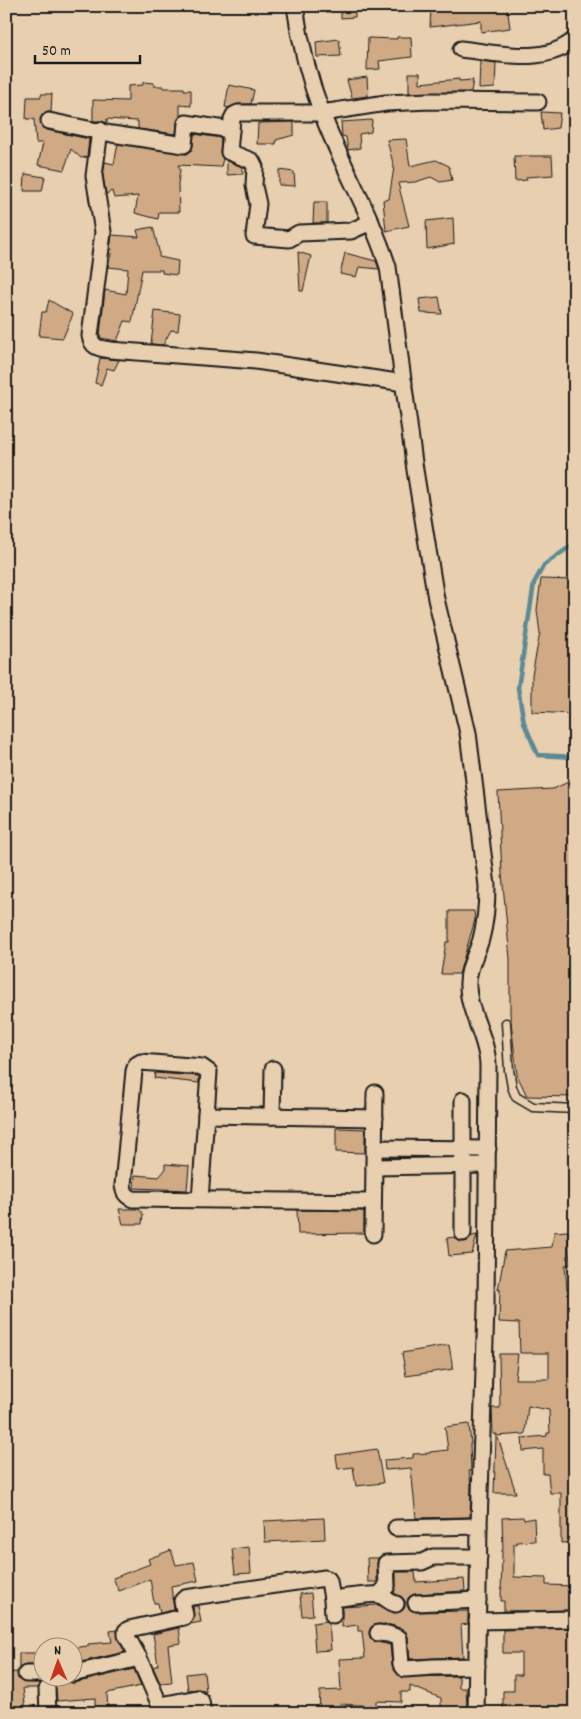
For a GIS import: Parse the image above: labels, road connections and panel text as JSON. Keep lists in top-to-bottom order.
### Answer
{
  "scale_bar": "50 m",
  "north": "top"
}
